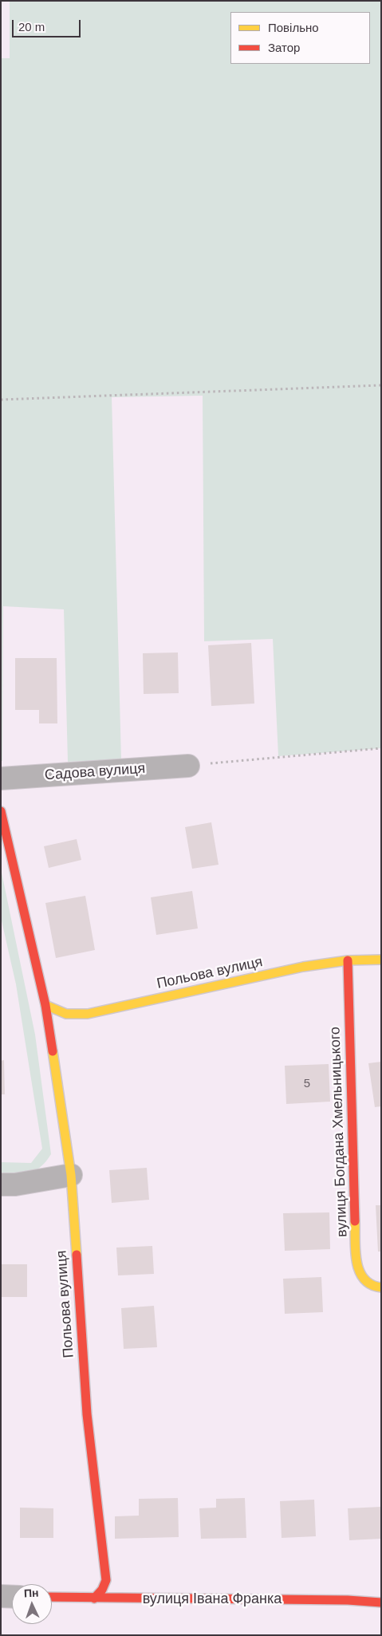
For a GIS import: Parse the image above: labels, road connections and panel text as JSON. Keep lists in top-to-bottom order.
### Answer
{
  "streets": {
    "street": [
      "Садова вулиця",
      "Польова вулиця",
      "вулиця Богдана Хмельницького",
      "вулиця Івана Франка"
    ]
  },
  "crossings": [
    ["Польова вулиця", "вулиця Богдана Хмельницького"],
    ["Польова вулиця", "вулиця Івана Франка"]
  ],
  "house_numbers": ["5"],
  "legend": ["Повільно", "Затор"],
  "scale_bar": "20 m",
  "north": "top"
}
